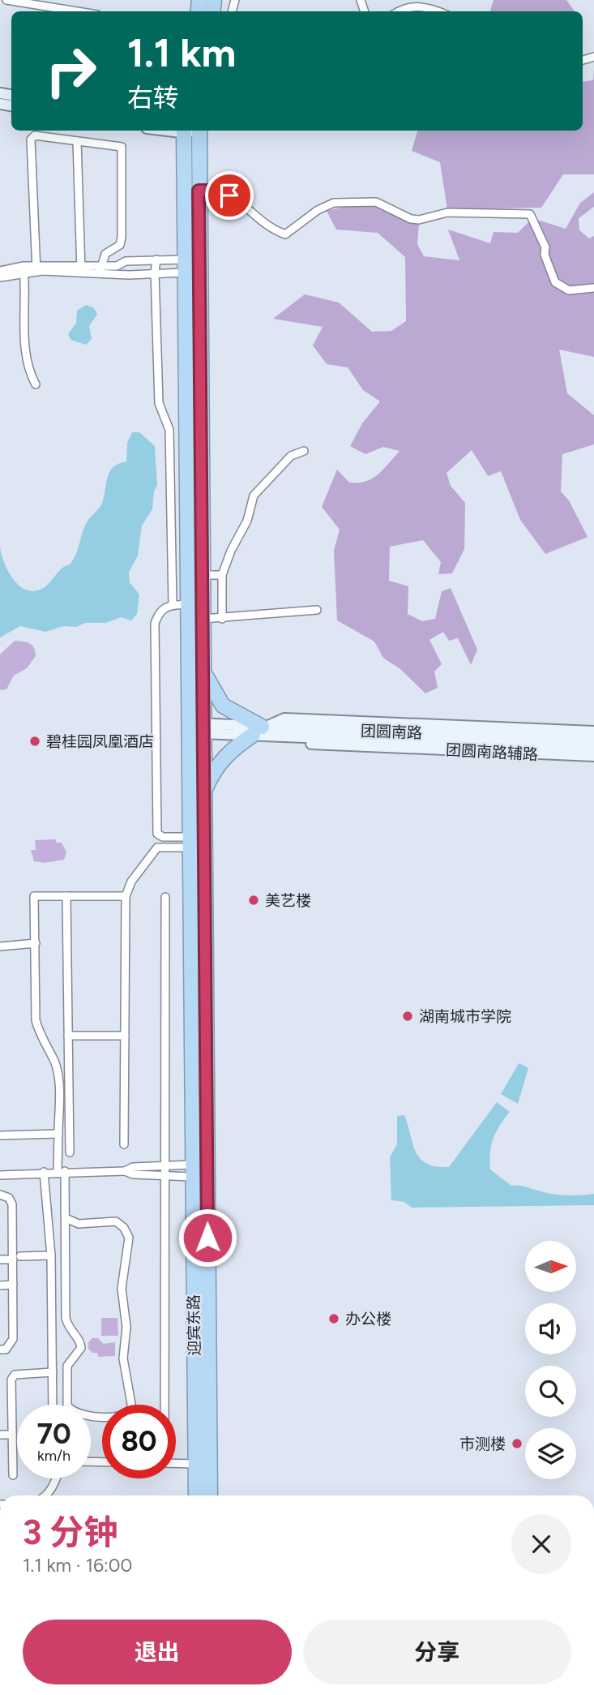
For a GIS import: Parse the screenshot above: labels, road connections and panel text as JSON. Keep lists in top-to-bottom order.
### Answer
{
  "streets": {
    "highway": ["迎宾东路"],
    "street": ["团圆南路", "团圆南路辅路"]
  },
  "crossings": [
    ["团圆南路", "团圆南路辅路"],
    ["团圆南路", "迎宾东路"]
  ],
  "places": [
    "碧桂园凤凰酒店",
    "美艺楼",
    "湖南城市学院",
    "办公楼",
    "市测楼"
  ],
  "north": "right",
  "page": {
    "turn": ["1.1 km", "右转"],
    "speed": "70 km/h",
    "limit": "80",
    "heading": ["3 分钟", "1.1 km · 16:00"],
    "buttons": ["退出", "分享"]
  }
}
